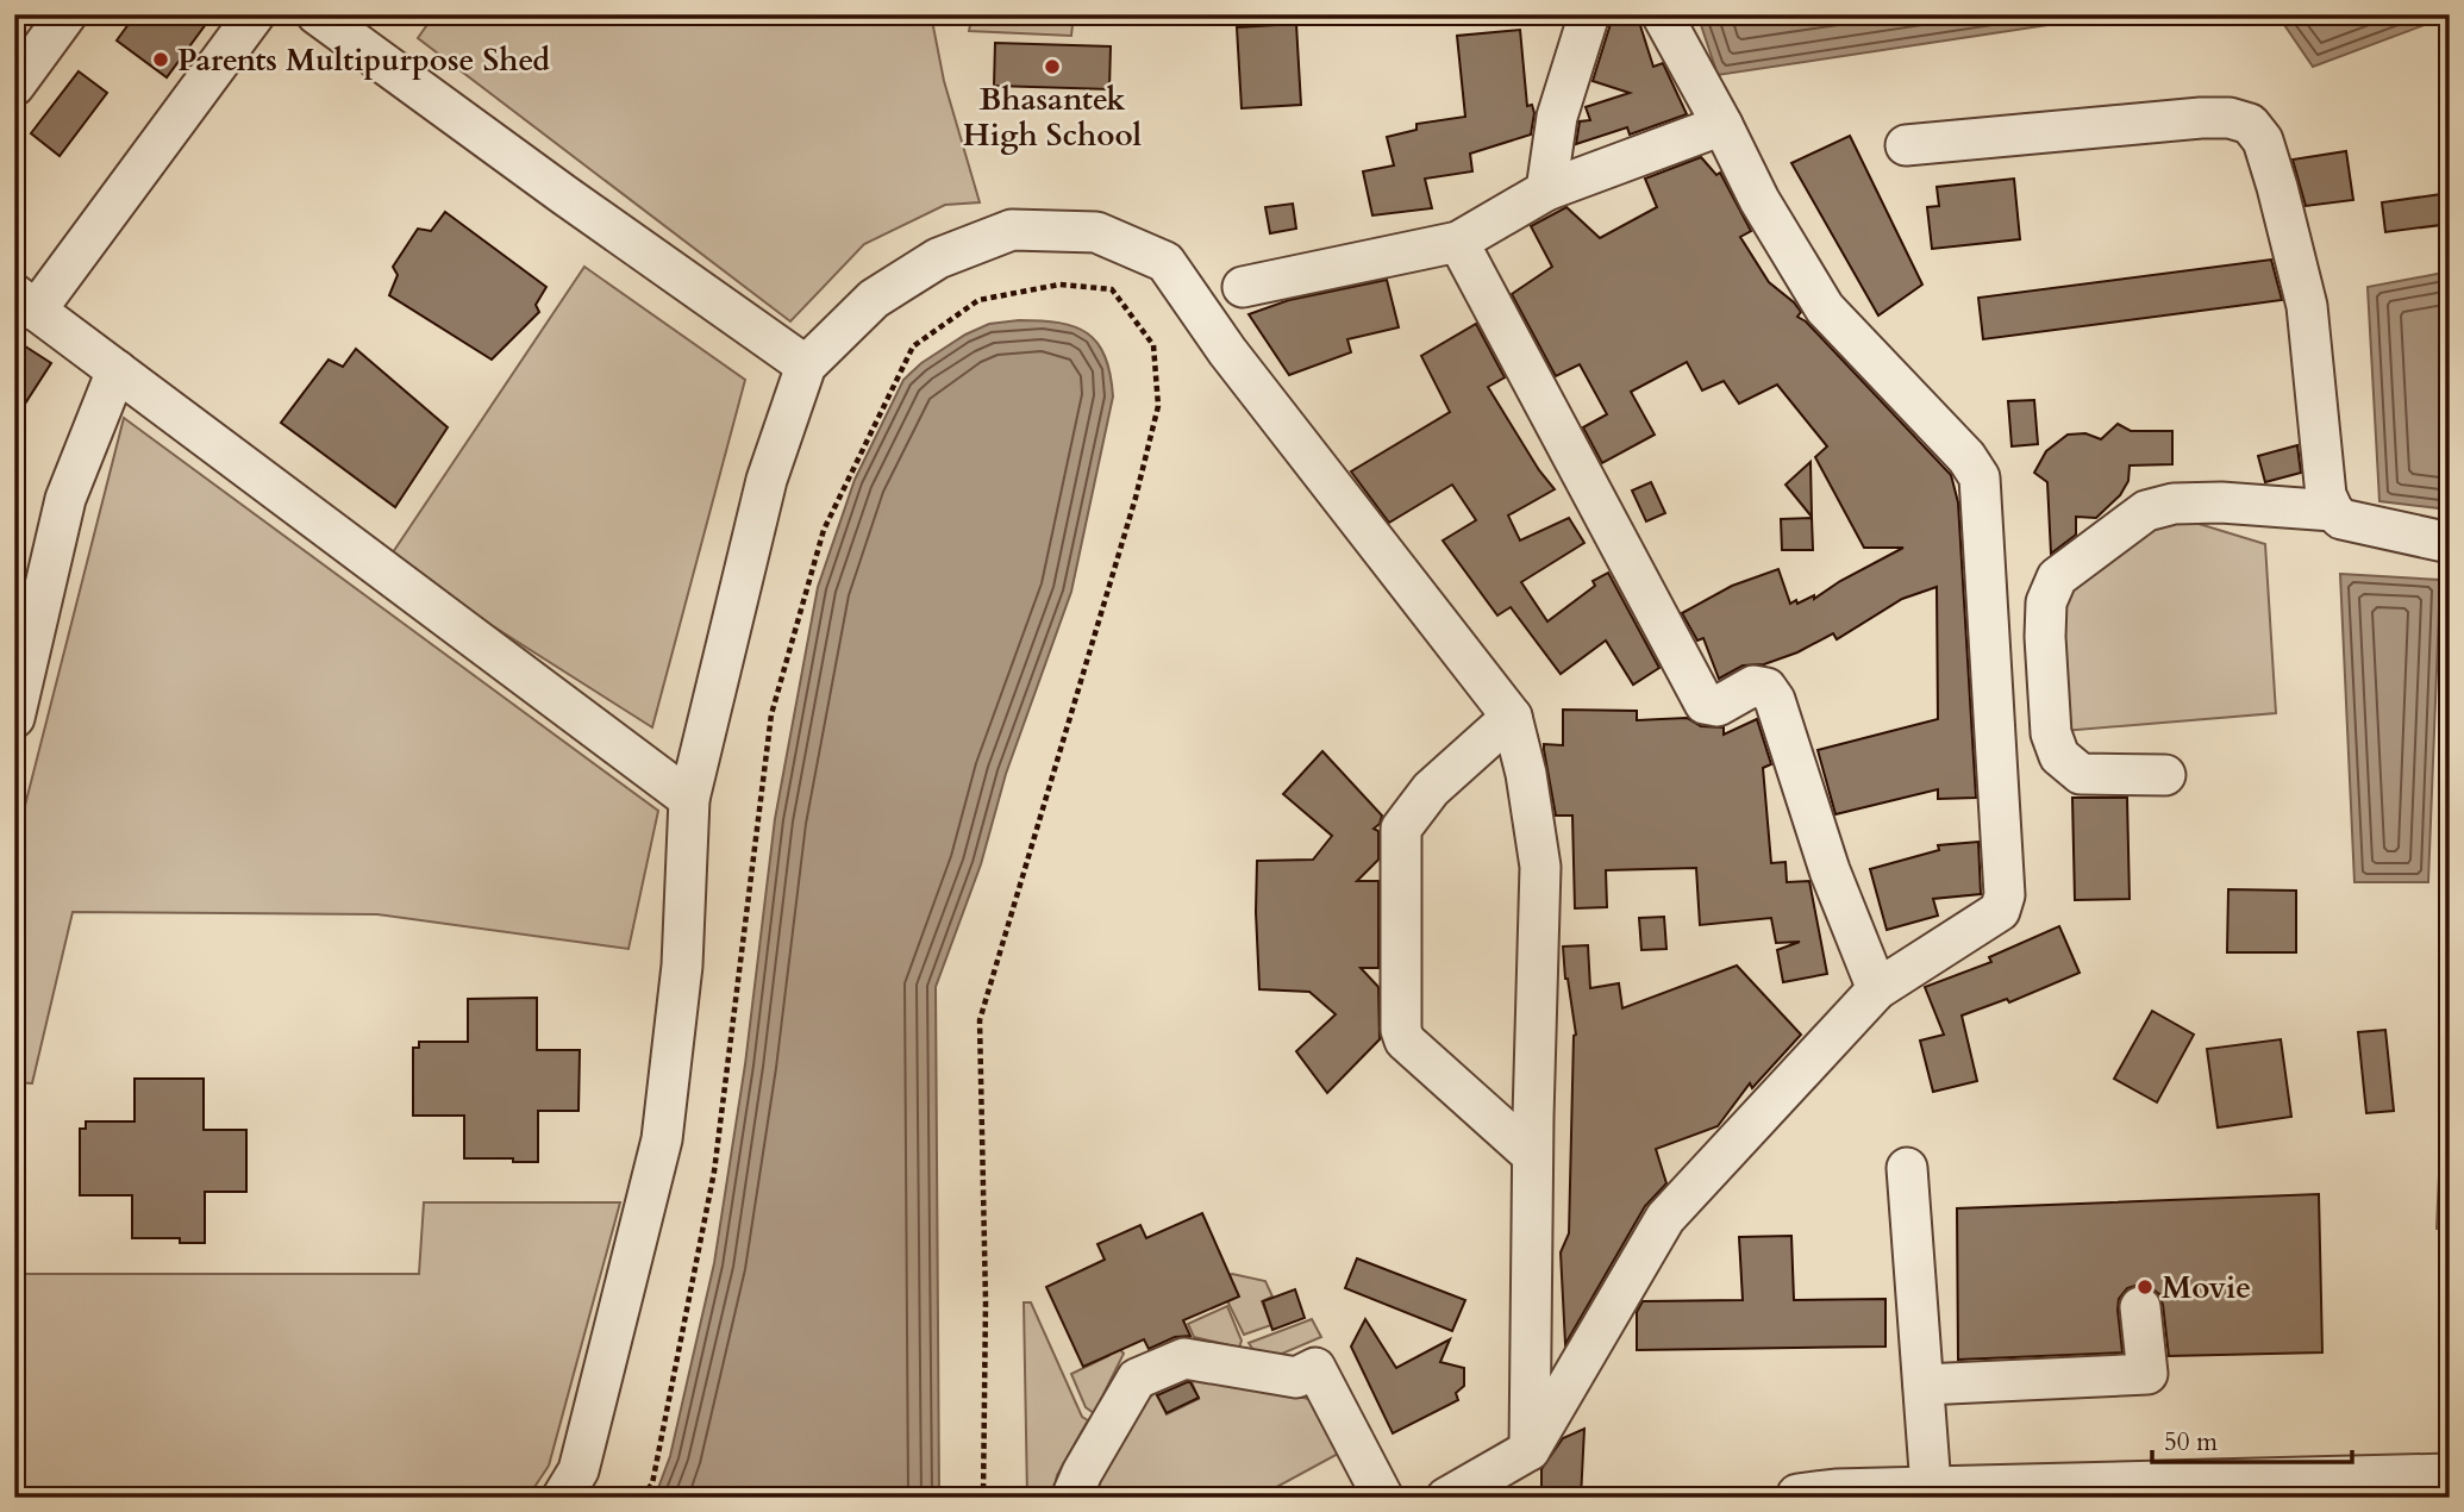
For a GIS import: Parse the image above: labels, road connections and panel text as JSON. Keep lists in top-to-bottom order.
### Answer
{
  "places": ["Parents Multipurpose Shed", "Bhasantek High School", "Movie"],
  "scale_bar": "50 m"
}
